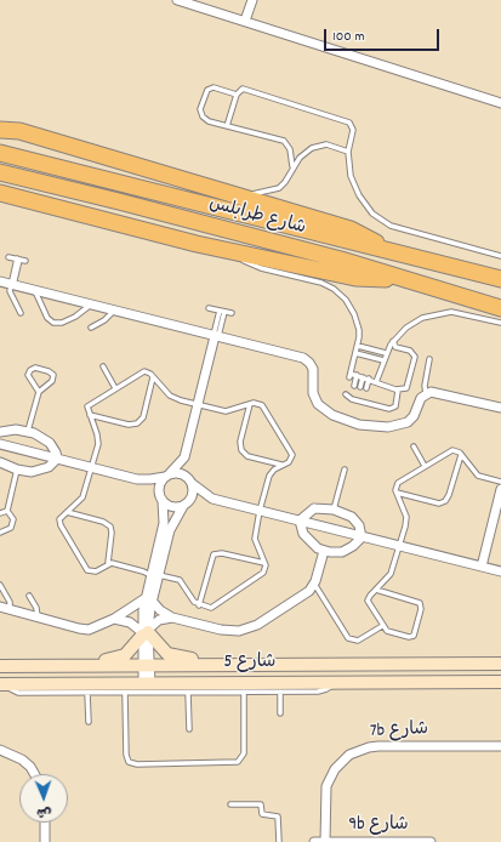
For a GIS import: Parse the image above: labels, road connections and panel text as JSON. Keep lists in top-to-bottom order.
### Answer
{
  "streets": {
    "highway": ["شارع طرابلس"],
    "street": ["شارع 5", "7b شارع", "9b شارع"]
  },
  "crossings": [
    ["7b شارع", "9b شارع"]
  ],
  "scale_bar": "100 m",
  "north": "bottom"
}
